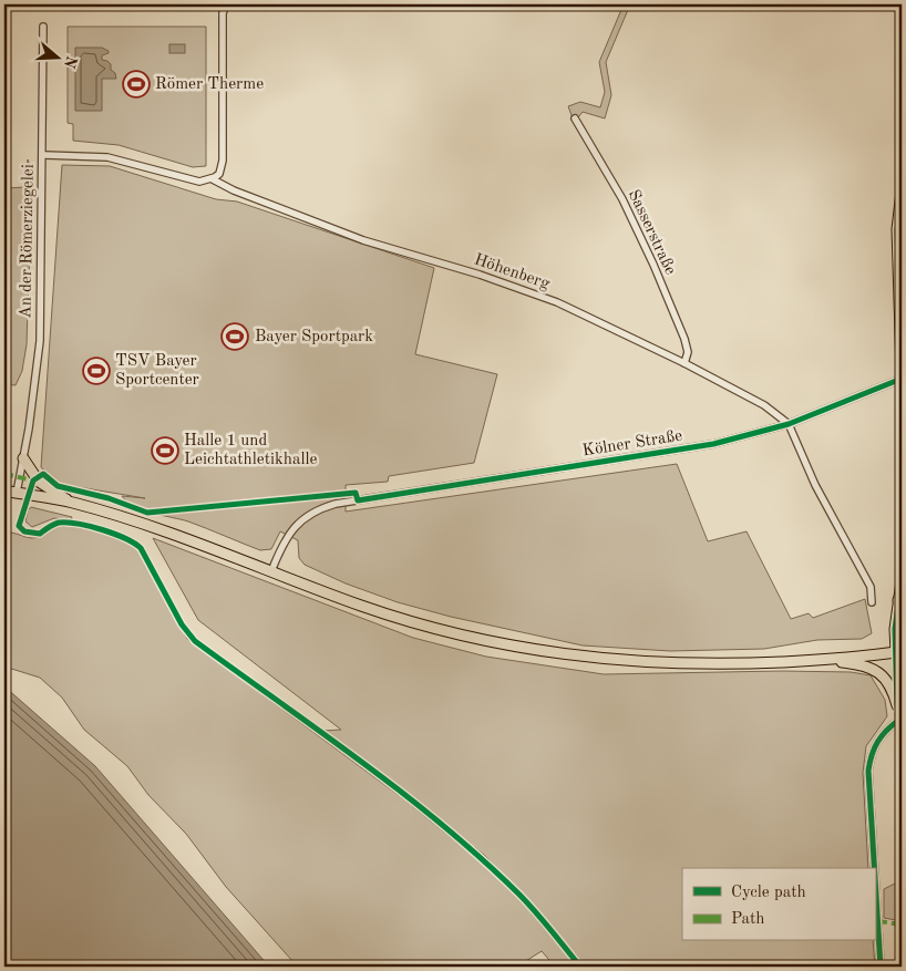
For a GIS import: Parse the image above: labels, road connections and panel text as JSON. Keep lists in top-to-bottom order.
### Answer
{
  "streets": {
    "street": [
      "Sasserstraße",
      "An der Römerziegelei",
      "Höhenberg",
      "Kölner Straße"
    ]
  },
  "crossings": [
    ["Sasserstraße", "Höhenberg"],
    ["An der Römerziegelei", "Höhenberg"],
    ["Höhenberg", "Kölner Straße"]
  ],
  "places": {
    "sports": [
      "Römer Therme",
      "Bayer Sportpark",
      "TSV Bayer Sportcenter",
      "Halle 1 und Leichtathletikhalle"
    ]
  },
  "legend": ["Cycle path", "Path"],
  "north": "right"
}
